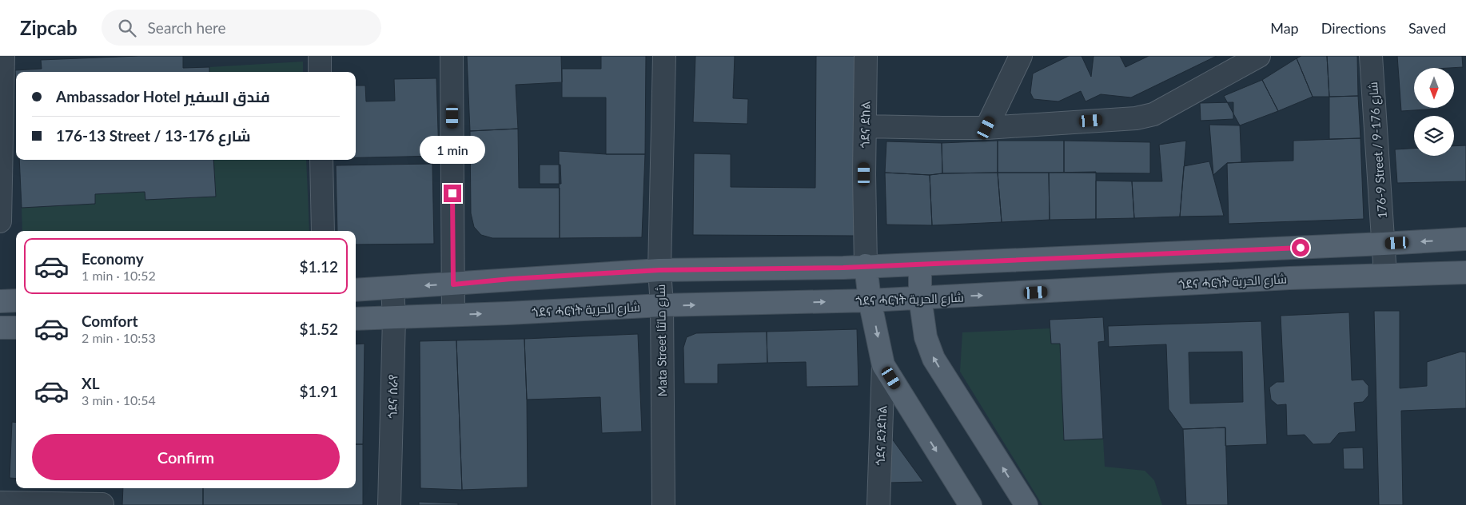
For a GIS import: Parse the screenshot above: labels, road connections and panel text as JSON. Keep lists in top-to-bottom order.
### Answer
{
  "streets": {
    "main road": ["ጎደና ሓርነት شارع الحرية"],
    "street": [
      "ጎደና ደከል",
      "176-9 Street / شارع 176-9",
      "Mata Street شارع ماتئا",
      "ጎደና ሰራየ",
      "ጎደና ደንደከል"
    ]
  },
  "crossings": [
    ["176-9 Street / شارع 176-9", "ጎደና ሓርነት شارع الحرية"],
    ["ጎደና ሓርነት شارع الحرية", "Mata Street شارع ماتئا"],
    ["ጎደና ሓርነት شارع الحرية", "ጎደና ሰራየ"]
  ],
  "north": "bottom",
  "page": {
    "header": "Zipcab",
    "search": "Search here",
    "nav": ["Map", "Directions", "Saved"],
    "banner": ["Ambassador Hotel فندق السفير", "176-13 Street / شارع 176-13"],
    "bubble": "1 min",
    "list": [
      {
        "name": "Economy",
        "note": "1 min · 10:52",
        "value": "$1.12"
      },
      {
        "name": "Comfort",
        "note": "2 min · 10:53",
        "value": "$1.52"
      },
      {
        "name": "XL",
        "note": "3 min · 10:54",
        "value": "$1.91"
      }
    ],
    "buttons": "Confirm"
  }
}
